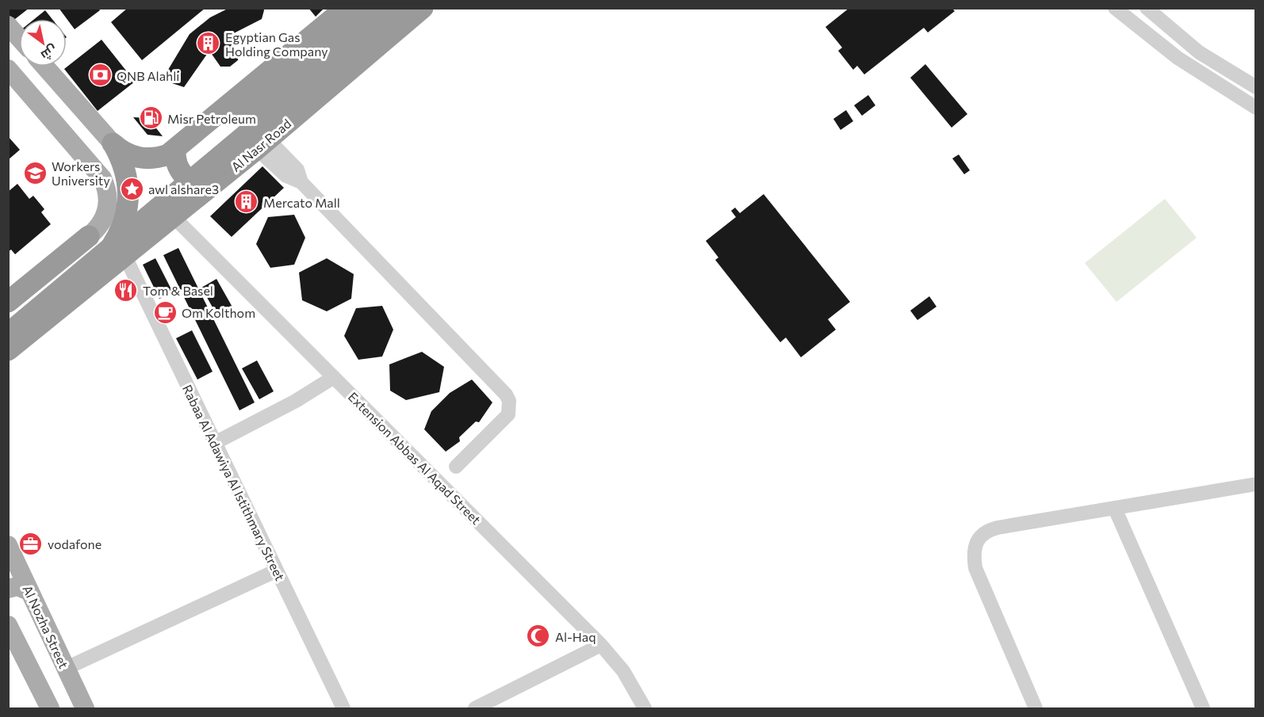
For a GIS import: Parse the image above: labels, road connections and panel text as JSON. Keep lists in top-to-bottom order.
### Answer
{
  "streets": {
    "highway": ["Al Nasr Road"],
    "main road": ["Al Nozha Street"],
    "street": ["Extension Abbas Al Aqad Street", "Rabaa Al Adawiya Al Istithmary Street"]
  },
  "crossings": [
    ["Al Nasr Road", "Extension Abbas Al Aqad Street"],
    ["Al Nasr Road", "Rabaa Al Adawiya Al Istithmary Street"]
  ],
  "places": {
    "building": ["Egyptian Gas Holding Company", "Mercato Mall"],
    "bank": ["QNB Alahli"],
    "fuel station": ["Misr Petroleum"],
    "school or university": ["Workers University"],
    "place": ["awl alshare3"],
    "restaurant": ["Tom & Basel"],
    "cafe": ["Om Kolthom"],
    "office": ["vodafone"],
    "mosque": ["Al-Haq"]
  },
  "north": "bottom right"
}
